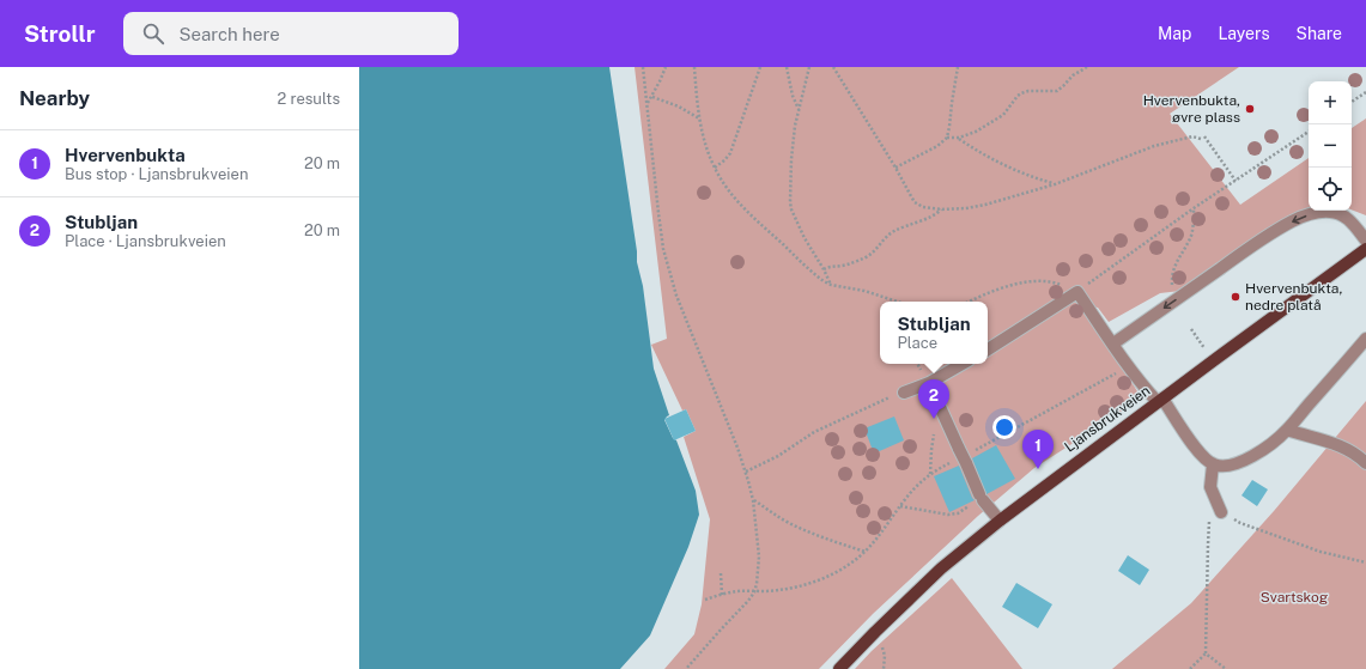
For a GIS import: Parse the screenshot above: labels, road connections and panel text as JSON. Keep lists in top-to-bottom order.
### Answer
{
  "streets": {
    "main road": ["Ljansbrukveien"]
  },
  "parks": ["Svartskog"],
  "places": ["Hvervenbukta, øvre plass", "Hvervenbukta, nedre platå"],
  "page": {
    "header": "Strollr",
    "search": "Search here",
    "nav": ["Map", "Layers", "Share"],
    "heading": ["Nearby", "2 results"],
    "map_buttons": ["+", "−"],
    "list": [
      {
        "mark": "1",
        "name": "Hvervenbukta",
        "note": "Bus stop · Ljansbrukveien",
        "value": "20 m"
      },
      {
        "mark": "2",
        "name": "Stubljan",
        "note": "Place · Ljansbrukveien",
        "value": "20 m"
      }
    ],
    "popup": ["Stubljan", "Place"],
    "pins": ["2", "1"]
  }
}
